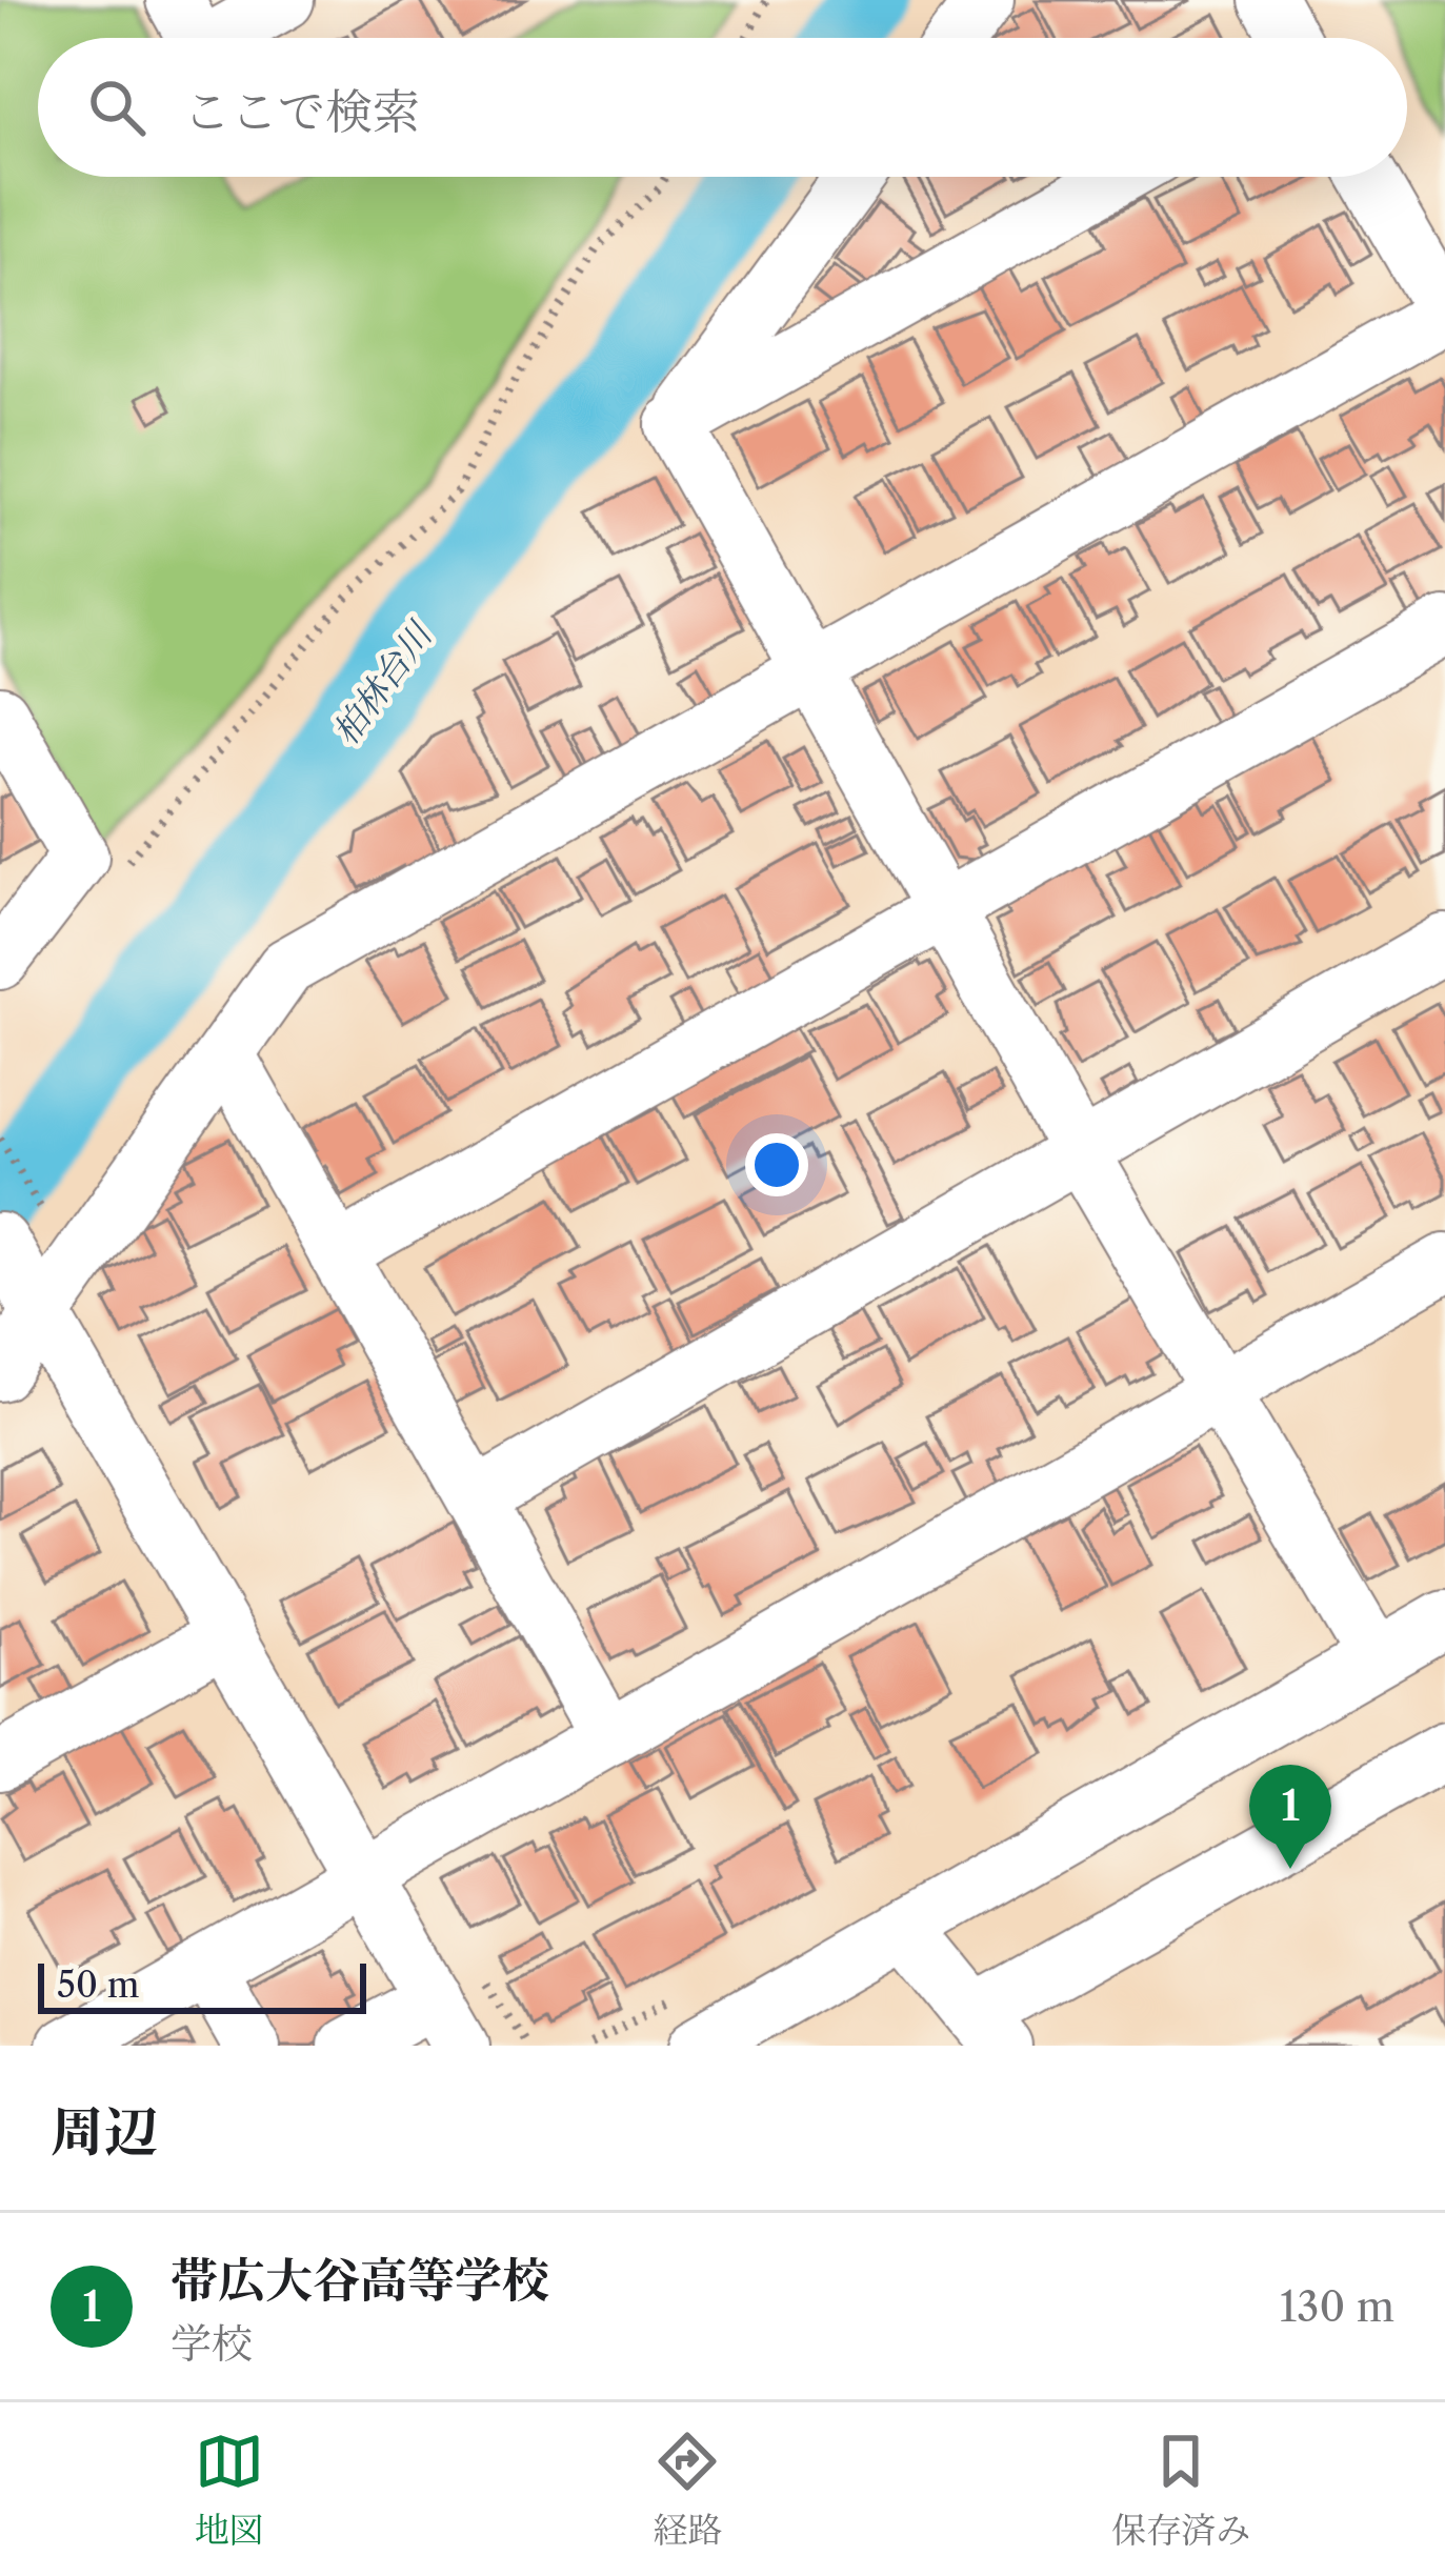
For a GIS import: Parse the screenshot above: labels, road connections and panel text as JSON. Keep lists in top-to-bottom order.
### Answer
{
  "water": ["柏林台川"],
  "scale_bar": "50 m",
  "page": {
    "search": "ここで検索",
    "pins": "1",
    "scale": "50 m",
    "heading": "周辺",
    "list": [
      {
        "mark": "1",
        "name": "帯広大谷高等学校",
        "note": "学校",
        "value": "130 m"
      }
    ],
    "nav": ["地図", "経路", "保存済み"]
  }
}
